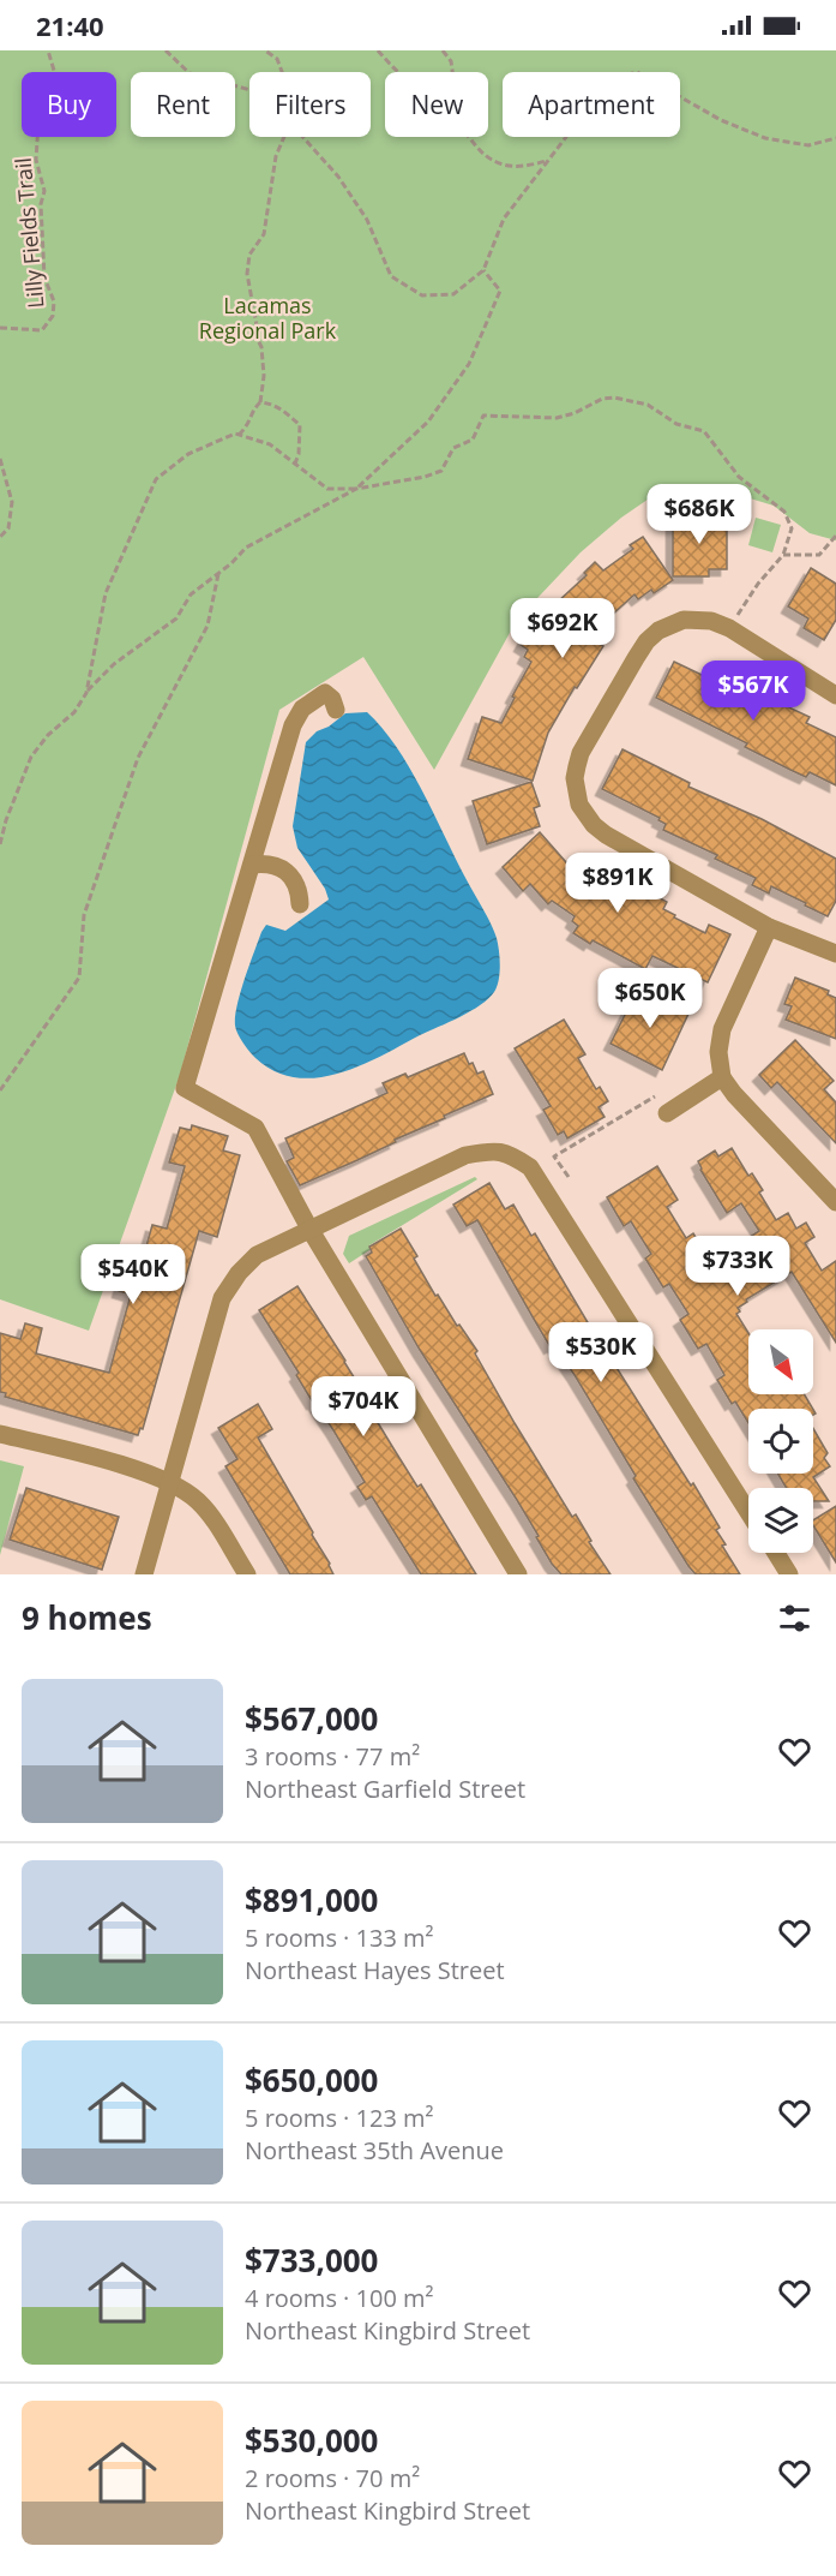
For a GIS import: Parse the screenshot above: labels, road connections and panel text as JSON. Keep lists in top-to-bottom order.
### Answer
{
  "streets": {
    "path": ["Lilly Fields Trail"]
  },
  "parks": ["Lacamas Regional Park"],
  "north": "bottom right",
  "page": {
    "status": "21:40",
    "chip": [
      "Buy",
      "Rent",
      "Filters",
      "New",
      "Apartment"
    ],
    "price": [
      "$686K",
      "$692K",
      "$567K",
      "$891K",
      "$650K",
      "$733K",
      "$540K",
      "$530K",
      "$704K"
    ],
    "heading": "9 homes",
    "list": [
      {
        "name": "$567,000",
        "note": "3 rooms · 77 m² · Northeast Garfield Street"
      },
      {
        "name": "$891,000",
        "note": "5 rooms · 133 m² · Northeast Hayes Street"
      },
      {
        "name": "$650,000",
        "note": "5 rooms · 123 m² · Northeast 35th Avenue"
      },
      {
        "name": "$733,000",
        "note": "4 rooms · 100 m² · Northeast Kingbird Street"
      },
      {
        "name": "$530,000",
        "note": "2 rooms · 70 m² · Northeast Kingbird Street"
      }
    ]
  }
}
